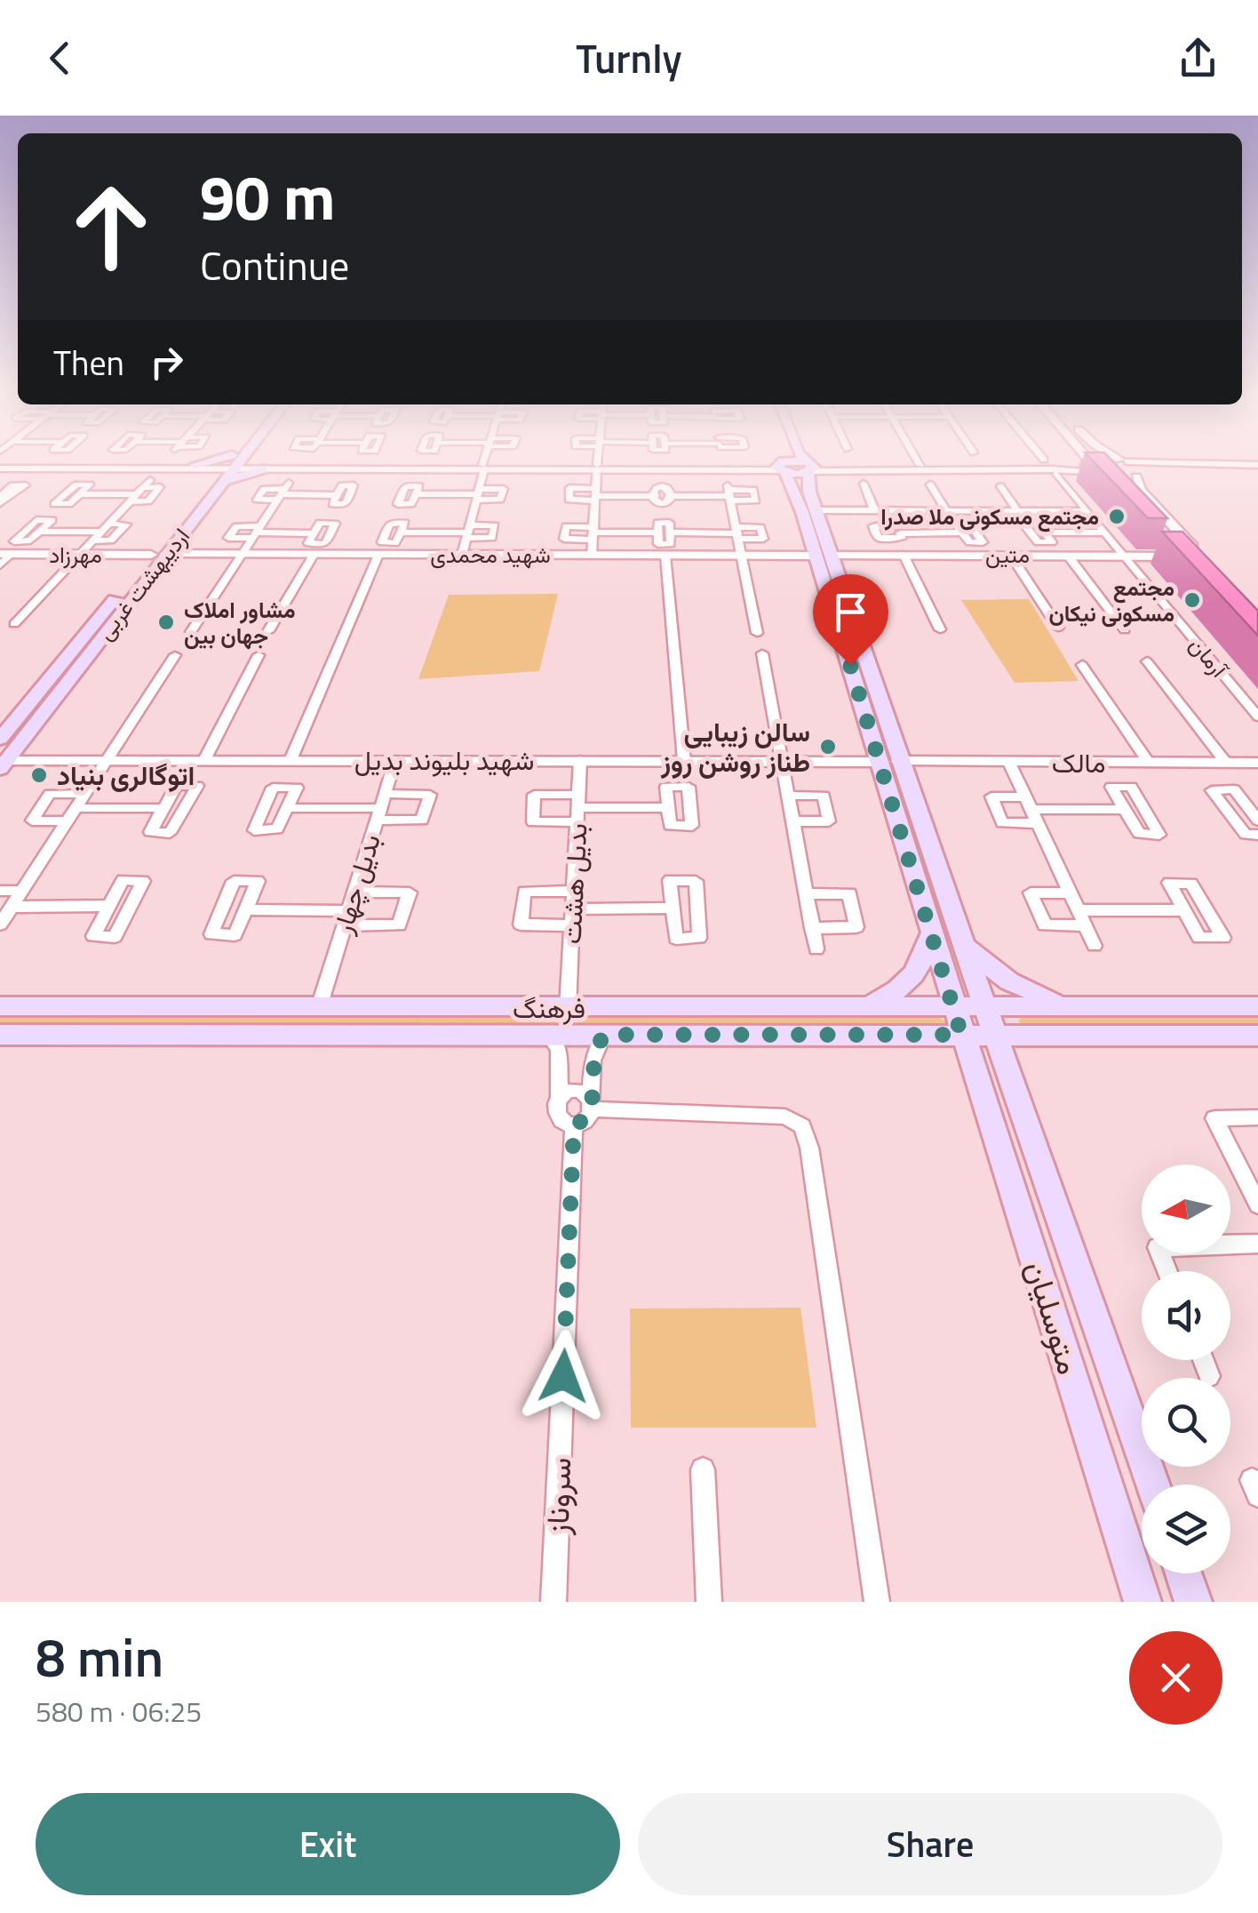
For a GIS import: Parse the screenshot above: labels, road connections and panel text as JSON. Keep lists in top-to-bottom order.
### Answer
{
  "streets": {
    "main road": ["اردیبهشت غربی", "فرهنگ", "متوسلیان"],
    "street": [
      "مهرزاد",
      "شهید محمدی",
      "متین",
      "آرمان",
      "شهید بلیوند بدیل",
      "مالک",
      "بدیل چهار",
      "بدیل هشت",
      "سروناز"
    ]
  },
  "crossings": [
    ["مهرزاد", "شهید محمدی"],
    ["مهرزاد", "اردیبهشت غربی"],
    ["شهید محمدی", "متین"],
    ["شهید محمدی", "اردیبهشت غربی"],
    ["متین", "آرمان"],
    ["اردیبهشت غربی", "شهید بلیوند بدیل"],
    ["شهید بلیوند بدیل", "مالک"],
    ["شهید بلیوند بدیل", "بدیل چهار"],
    ["شهید بلیوند بدیل", "بدیل هشت"],
    ["شهید بلیوند بدیل", "متوسلیان"],
    ["مالک", "متوسلیان"],
    ["بدیل چهار", "فرهنگ"],
    ["بدیل هشت", "فرهنگ"],
    ["فرهنگ", "متوسلیان"]
  ],
  "places": [
    "مجتمع مسکونی ملا صدرا",
    "مجتمع مسکونی نیکان",
    "مشاور املاک جهان بین",
    "سالن زیبایی طناز روشن روز",
    "اتوگالری بنیاد"
  ],
  "north": "left",
  "page": {
    "header": "Turnly",
    "turn": ["90 m", "Continue"],
    "then": "Then",
    "heading": ["8 min", "580 m · 06:25"],
    "buttons": ["Exit", "Share"]
  }
}
